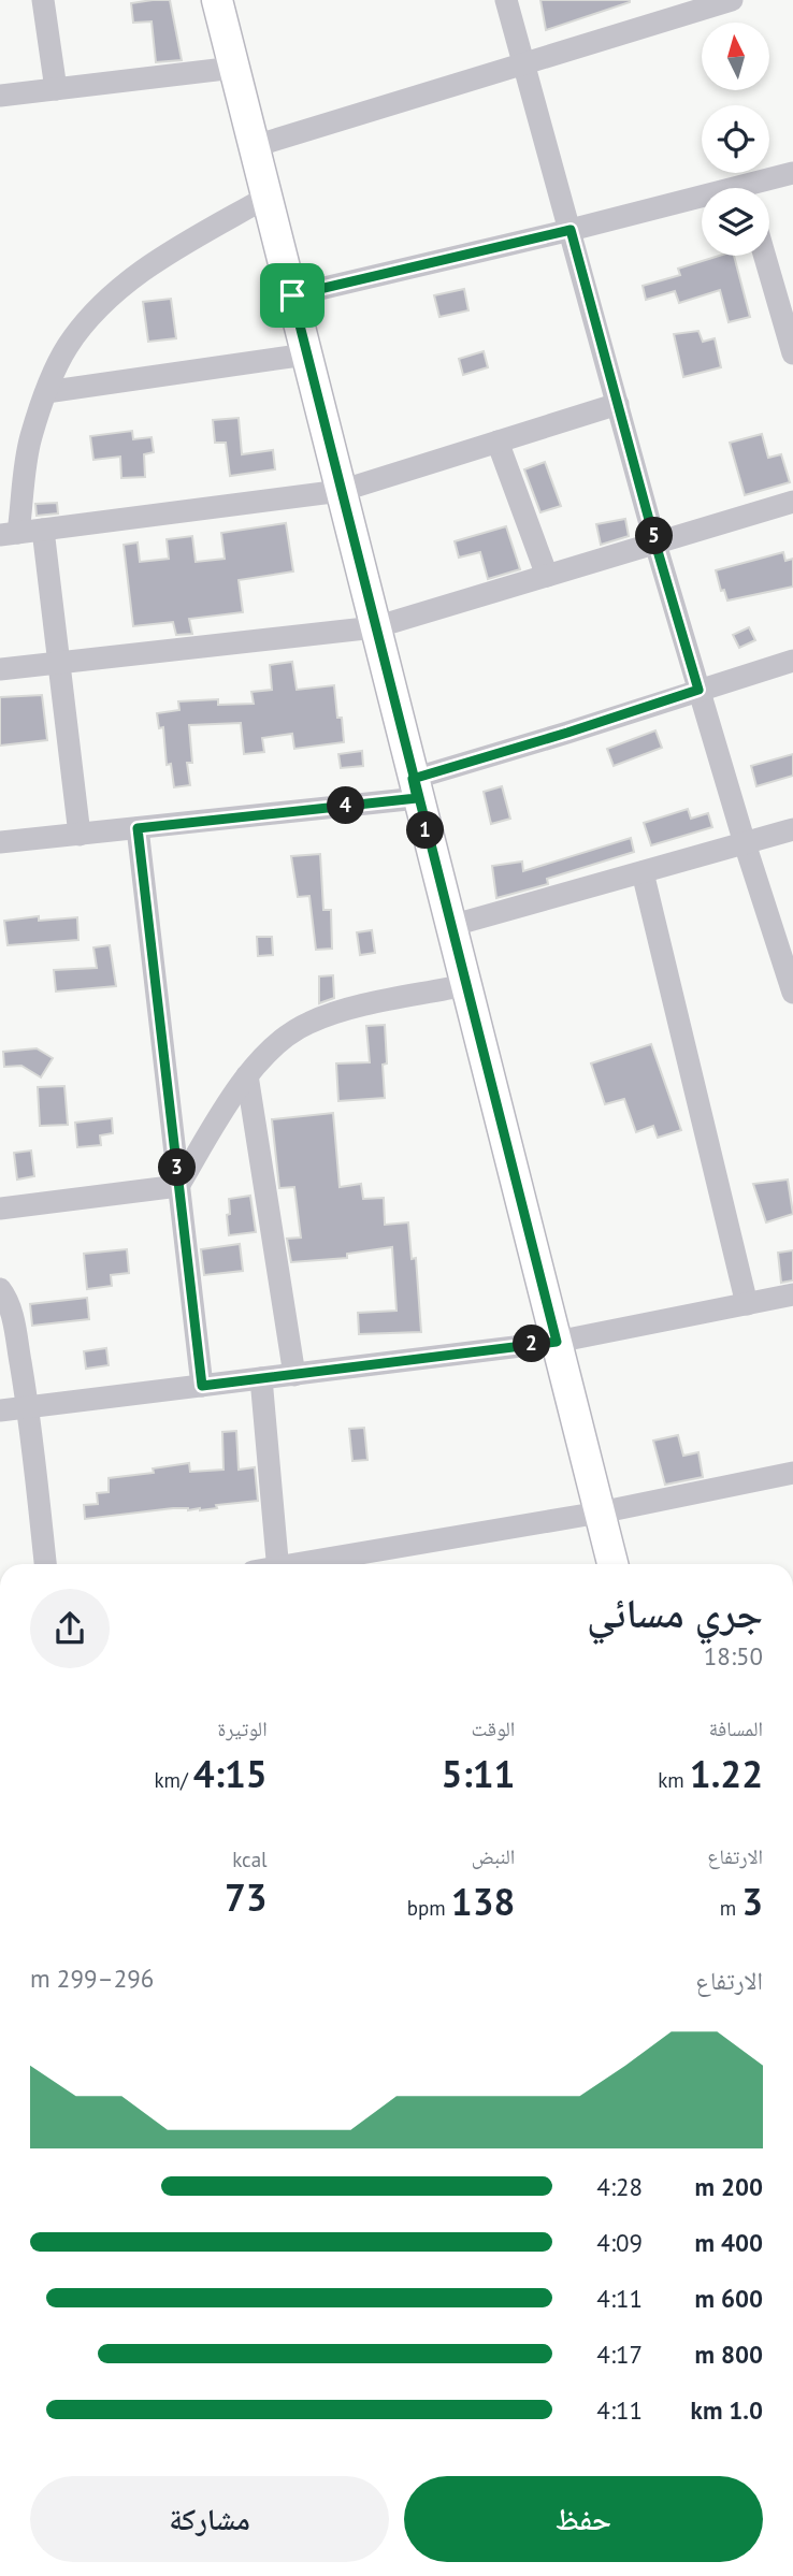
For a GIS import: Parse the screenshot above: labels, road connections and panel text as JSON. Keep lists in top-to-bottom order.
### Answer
{
  "north": "top",
  "page": {
    "pins": [
      "5",
      "4",
      "1",
      "3",
      "2"
    ],
    "heading": ["جري مسائي", "18:50"],
    "stats": [
      ["المسافة", "1.22 km"],
      ["الوقت", "5:11"],
      ["الوتيرة", "4:15 /km"],
      ["الارتفاع", "3 m"],
      ["النبض", "138 bpm"],
      ["kcal", "73"]
    ],
    "chart": ["الارتفاع", "296–299 m"],
    "list": [
      {
        "name": "200 m",
        "note": "4:28"
      },
      {
        "name": "400 m",
        "note": "4:09"
      },
      {
        "name": "600 m",
        "note": "4:11"
      },
      {
        "name": "800 m",
        "note": "4:17"
      },
      {
        "name": "1.0 km",
        "note": "4:11"
      }
    ],
    "buttons": ["حفظ", "مشاركة"]
  }
}
